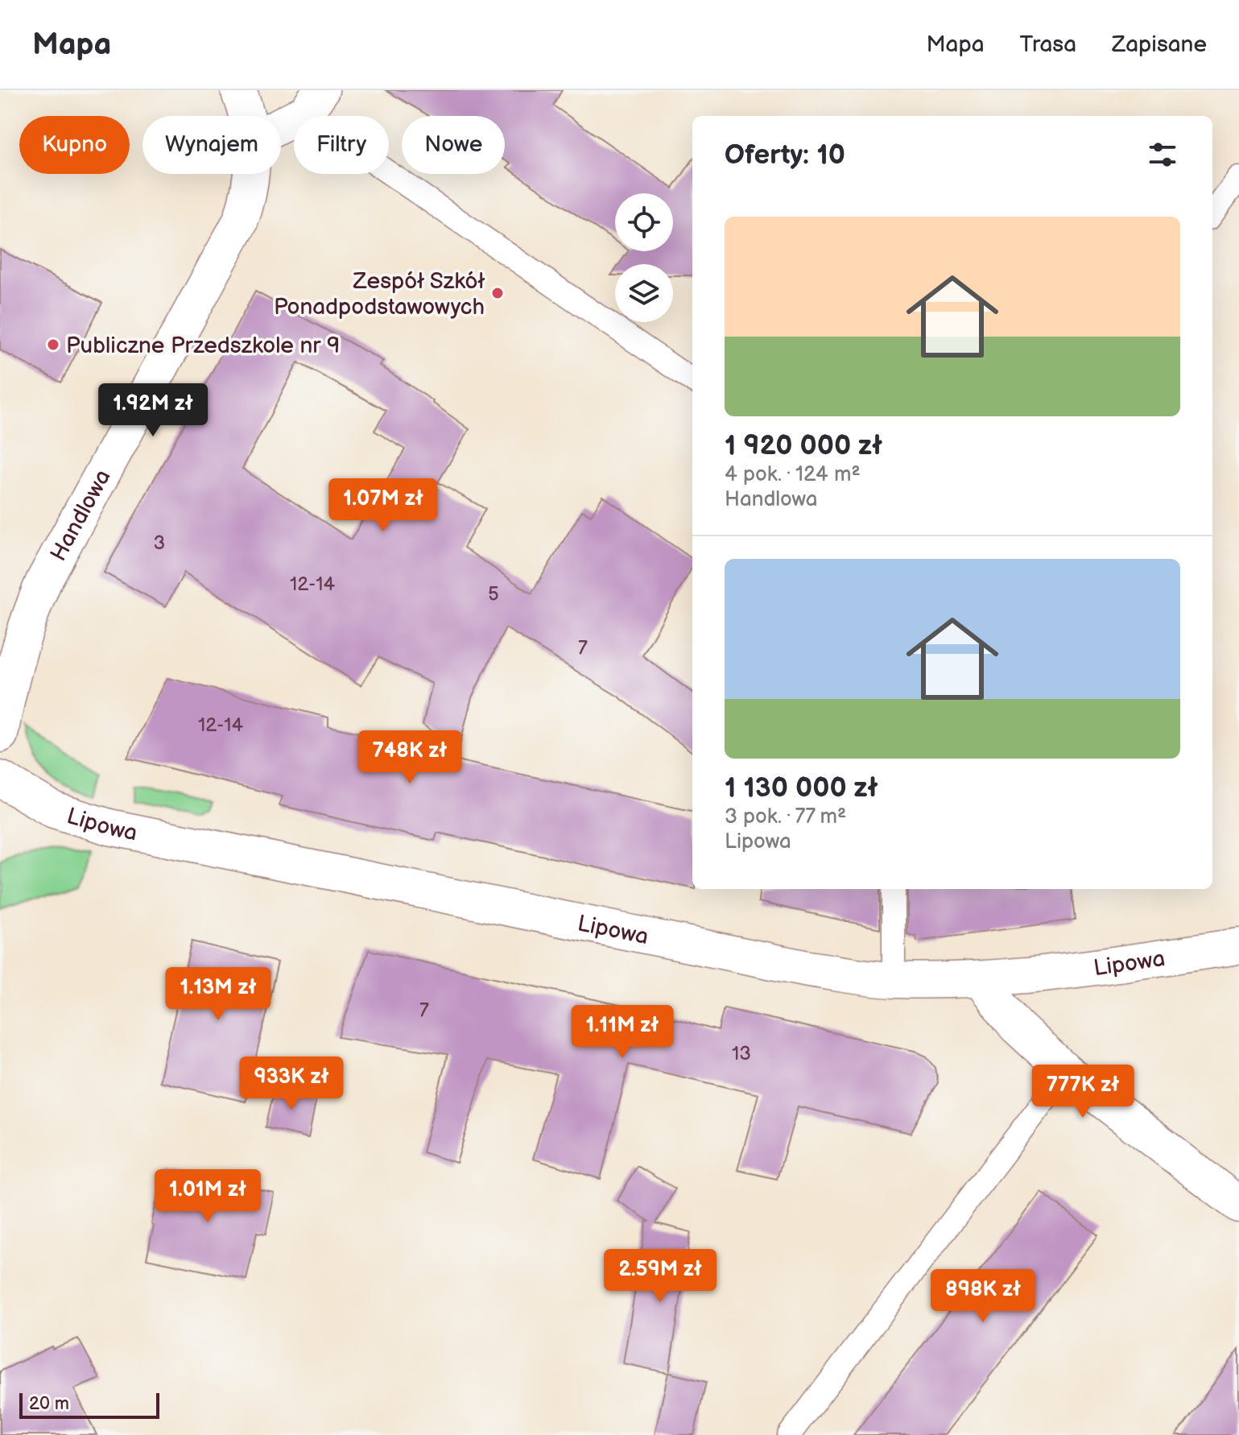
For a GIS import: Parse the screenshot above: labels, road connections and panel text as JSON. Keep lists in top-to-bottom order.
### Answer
{
  "streets": {
    "street": ["Handlowa", "Lipowa"]
  },
  "places": ["Zespół Szkół Ponadpodstawowych", "Publiczne Przedszkole nr 9"],
  "house_numbers": [
    "3",
    "12-14",
    "5",
    "7",
    "12-14",
    "7",
    "13"
  ],
  "scale_bar": "20 m",
  "page": {
    "header": "Mapa",
    "nav": ["Mapa", "Trasa", "Zapisane"],
    "chip": [
      "Kupno",
      "Wynajem",
      "Filtry",
      "Nowe"
    ],
    "heading": "Oferty: 10",
    "list": [
      {
        "name": "1 920 000 zł",
        "note": "4 pok. · 124 m² · Handlowa"
      },
      {
        "name": "1 130 000 zł",
        "note": "3 pok. · 77 m² · Lipowa"
      }
    ],
    "price": [
      "1.92M zł",
      "1.07M zł",
      "748K zł",
      "1.13M zł",
      "1.11M zł",
      "933K zł",
      "777K zł",
      "1.01M zł",
      "2.59M zł",
      "898K zł"
    ],
    "scale": "20 m"
  }
}
